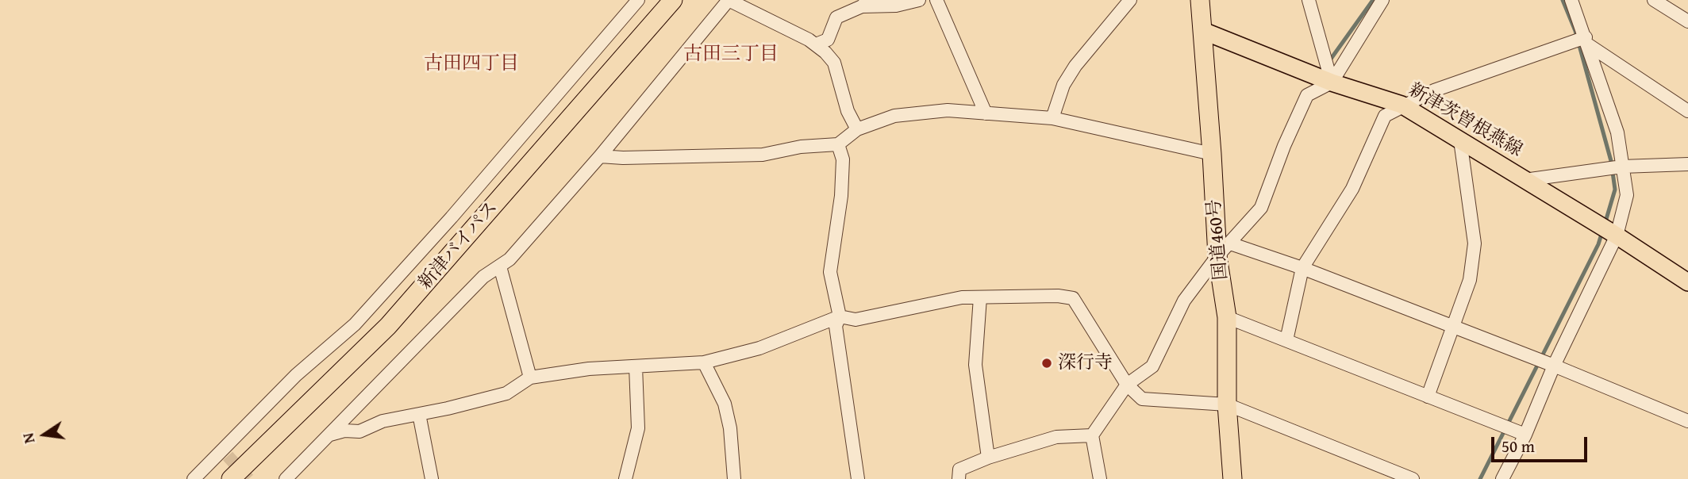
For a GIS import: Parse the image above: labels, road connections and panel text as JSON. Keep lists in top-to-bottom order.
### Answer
{
  "streets": {
    "highway": ["国道460号", "新津バイパス"],
    "main road": ["新津茨曽根燕線"]
  },
  "crossings": [
    ["新津茨曽根燕線", "国道460号"]
  ],
  "districts": ["古田三丁目", "古田四丁目"],
  "places": ["深行寺"],
  "scale_bar": "50 m",
  "north": "left"
}
